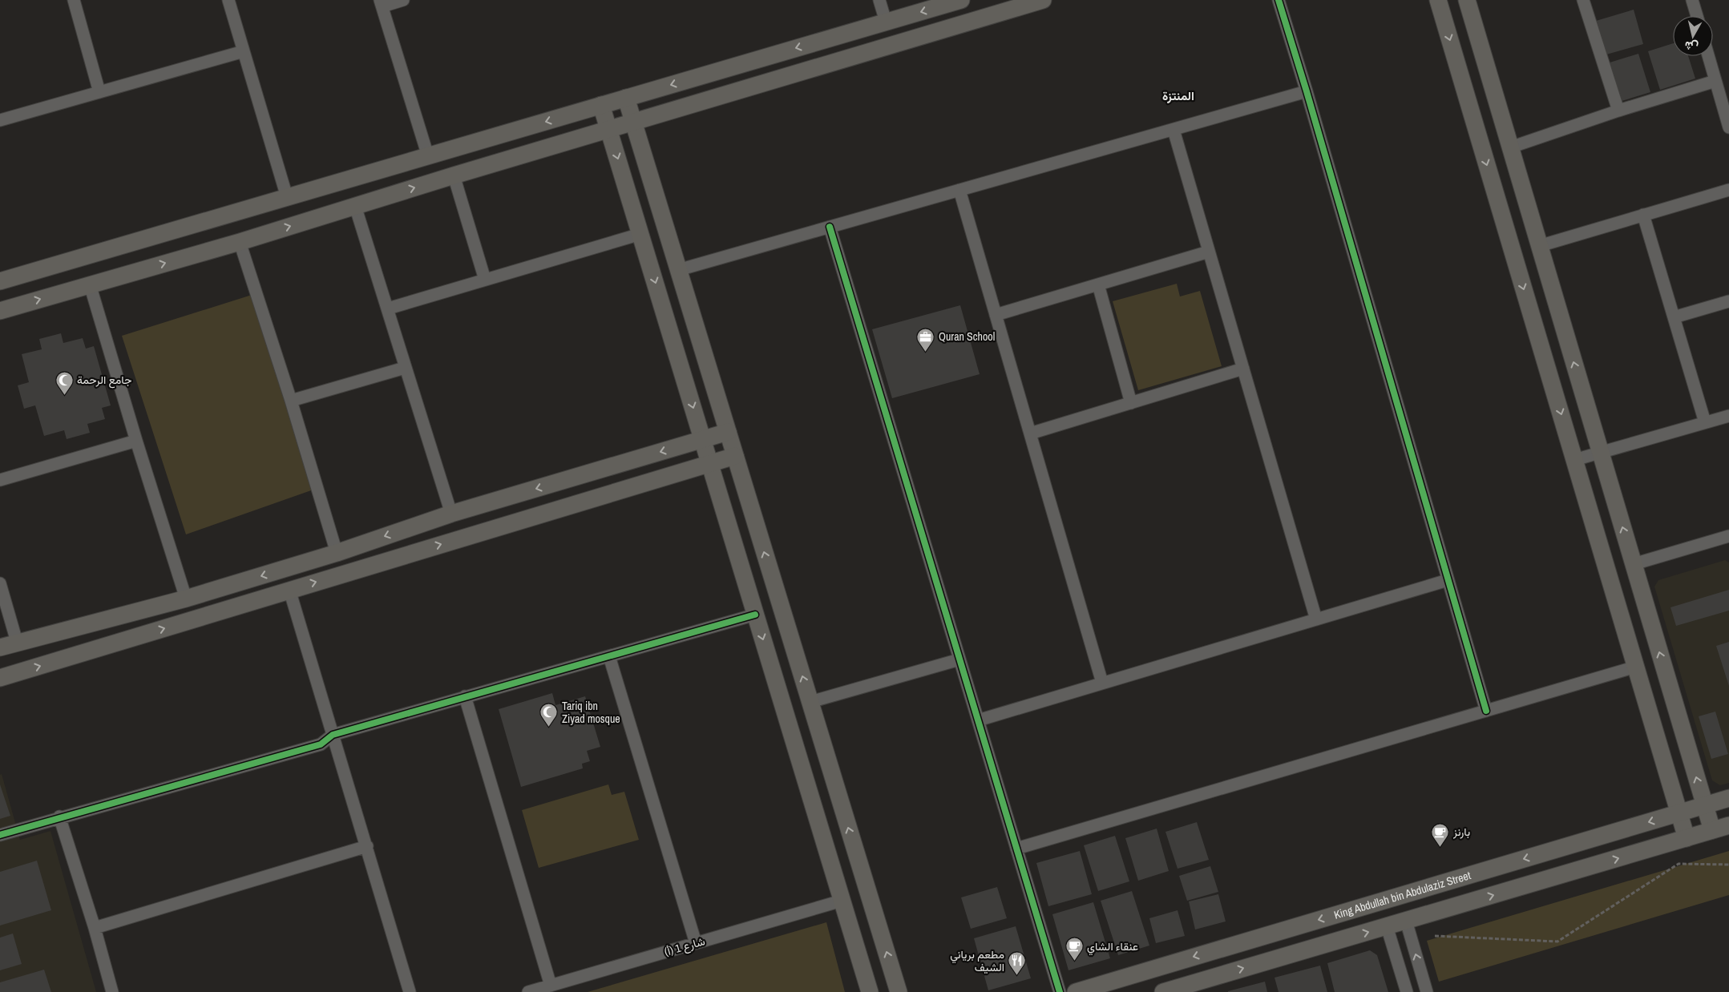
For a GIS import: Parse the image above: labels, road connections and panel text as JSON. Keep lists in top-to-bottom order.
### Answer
{
  "streets": {
    "main road": ["King Abdullah bin Abdulaziz Street"],
    "street": ["شارع 1 (أ)"]
  },
  "districts": ["المنتزة"],
  "places": {
    "office": ["Quran School"],
    "mosque": ["جامع الرحمة", "Tariq ibn Ziyad mosque"],
    "cafe": ["بارنز", "عنقاء الشاي"],
    "restaurant": ["مطعم برياني الشيف"]
  },
  "north": "bottom"
}
